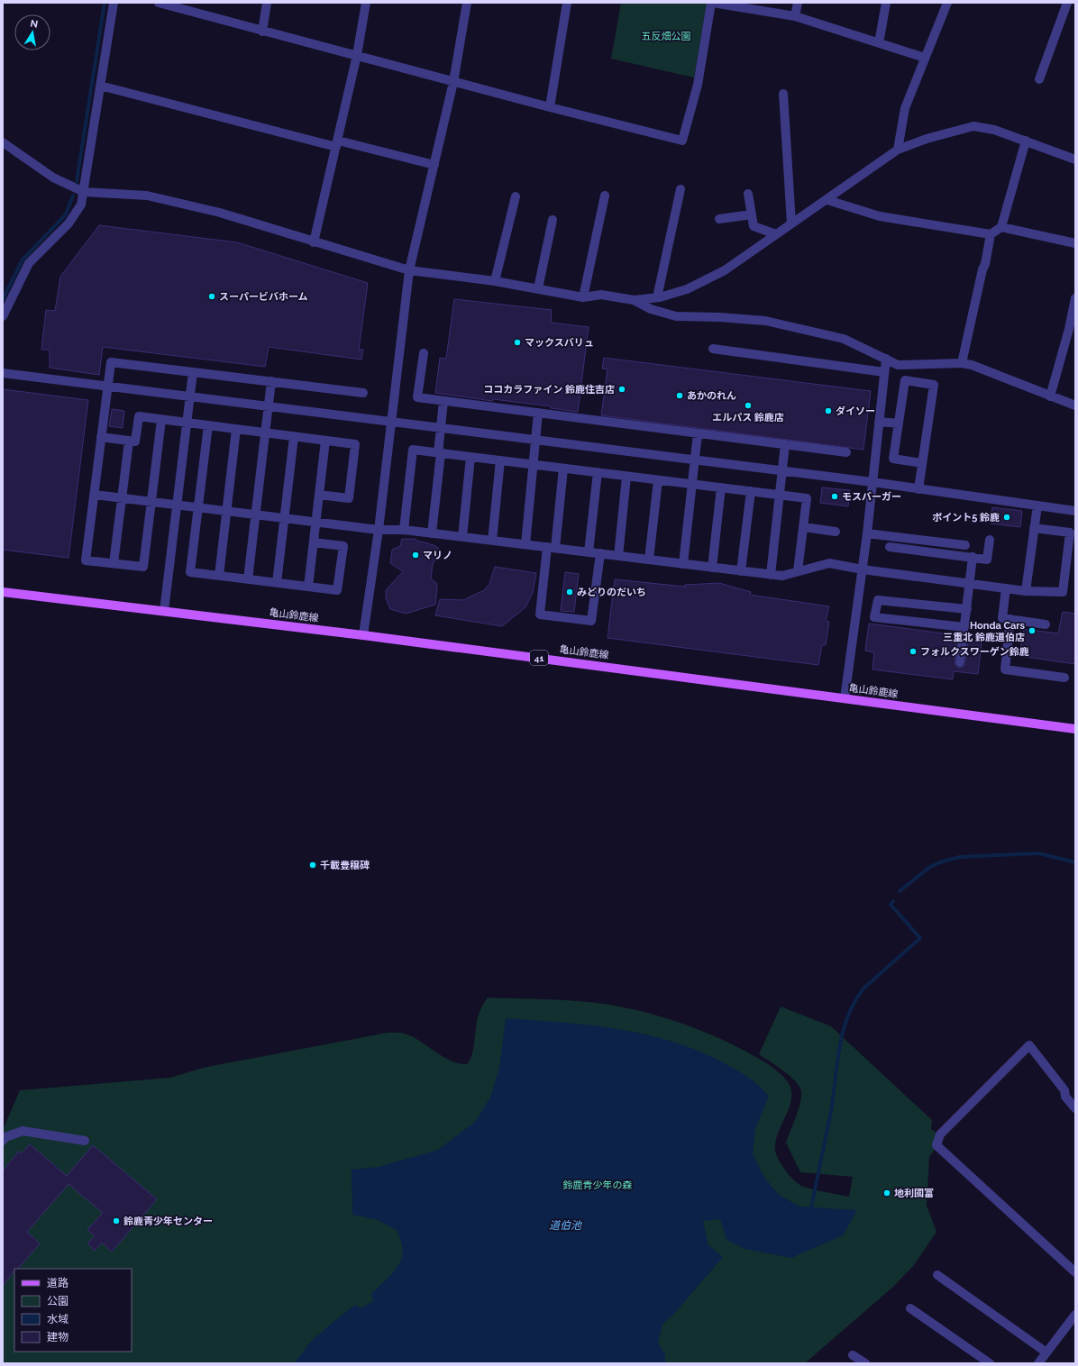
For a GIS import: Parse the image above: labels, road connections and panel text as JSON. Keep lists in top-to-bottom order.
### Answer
{
  "streets": {
    "main road": ["亀山鈴鹿線", "41"]
  },
  "water": ["道伯池"],
  "parks": ["五反畑公園", "鈴鹿青少年の森"],
  "places": [
    "スーパービバホーム",
    "マックスバリュ",
    "ココカラファイン 鈴鹿住吉店",
    "あかのれん",
    "エルパス 鈴鹿店",
    "ダイソー",
    "モスバーガー",
    "ポイント5 鈴鹿",
    "マリノ",
    "みどりのだいち",
    "Honda Cars 三重北 鈴鹿道伯店",
    "フォルクスワーゲン鈴鹿",
    "千載豊穣碑",
    "地利國富",
    "鈴鹿青少年センター"
  ],
  "legend": [
    "道路",
    "公園",
    "水域",
    "建物"
  ],
  "north": "top"
}
